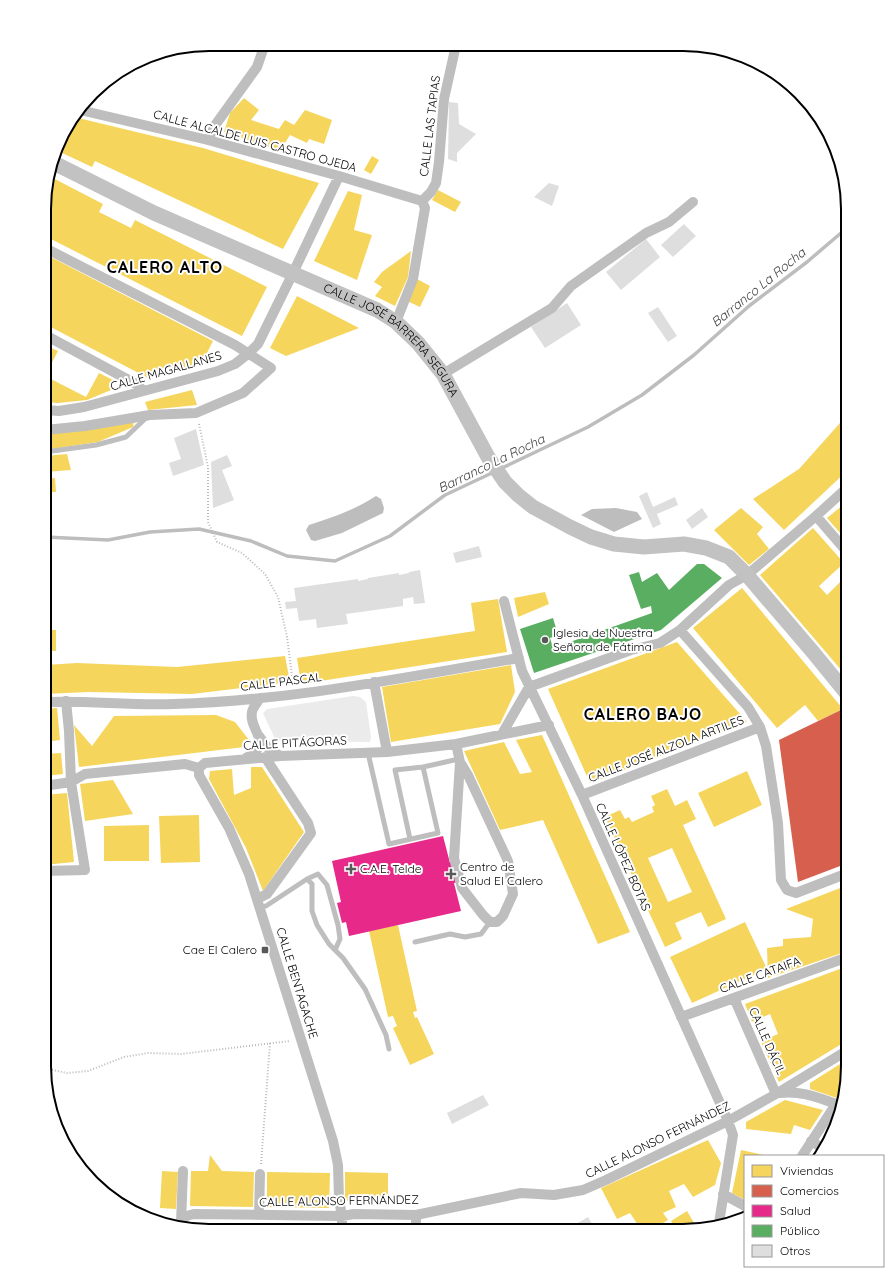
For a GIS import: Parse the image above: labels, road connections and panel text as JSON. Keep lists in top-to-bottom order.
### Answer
{
  "streets": {
    "street": [
      "CALLE LAS TAPIAS",
      "CALLE ALCALDE LUIS CASTRO OJEDA",
      "CALLE JOSÉ BARRERA SEGURA",
      "CALLE MAGALLANES",
      "CALLE PASCAL",
      "CALLE PITÁGORAS",
      "CALLE JOSÉ ALZOLA ARTILES",
      "CALLE LÓPEZ BOTAS",
      "CALLE CATAIFA",
      "CALLE BENTAGACHE",
      "CALLE DÁCIL",
      "CALLE ALONSO FERNÁNDEZ"
    ]
  },
  "crossings": [
    ["CALLE LAS TAPIAS", "CALLE ALCALDE LUIS CASTRO OJEDA"],
    ["CALLE ALCALDE LUIS CASTRO OJEDA", "CALLE MAGALLANES"],
    ["CALLE JOSÉ BARRERA SEGURA", "CALLE MAGALLANES"],
    ["CALLE PASCAL", "CALLE LÓPEZ BOTAS"],
    ["CALLE PITÁGORAS", "CALLE LÓPEZ BOTAS"],
    ["CALLE PITÁGORAS", "CALLE BENTAGACHE"],
    ["CALLE JOSÉ ALZOLA ARTILES", "CALLE LÓPEZ BOTAS"],
    ["CALLE LÓPEZ BOTAS", "CALLE CATAIFA"],
    ["CALLE LÓPEZ BOTAS", "CALLE ALONSO FERNÁNDEZ"],
    ["CALLE CATAIFA", "CALLE DÁCIL"],
    ["CALLE BENTAGACHE", "CALLE ALONSO FERNÁNDEZ"],
    ["CALLE DÁCIL", "CALLE ALONSO FERNÁNDEZ"]
  ],
  "districts": ["CALERO ALTO", "CALERO BAJO"],
  "water": ["Barranco La Rocha"],
  "places": {
    "other": ["Iglesia de Nuestra Señora de Fátima"],
    "health": ["C.A.E. Telde", "Centro de Salud El Calero"],
    "transit": ["Cae El Calero"]
  },
  "legend": [
    "Viviendas",
    "Comercios",
    "Salud",
    "Público",
    "Otros"
  ]
}
